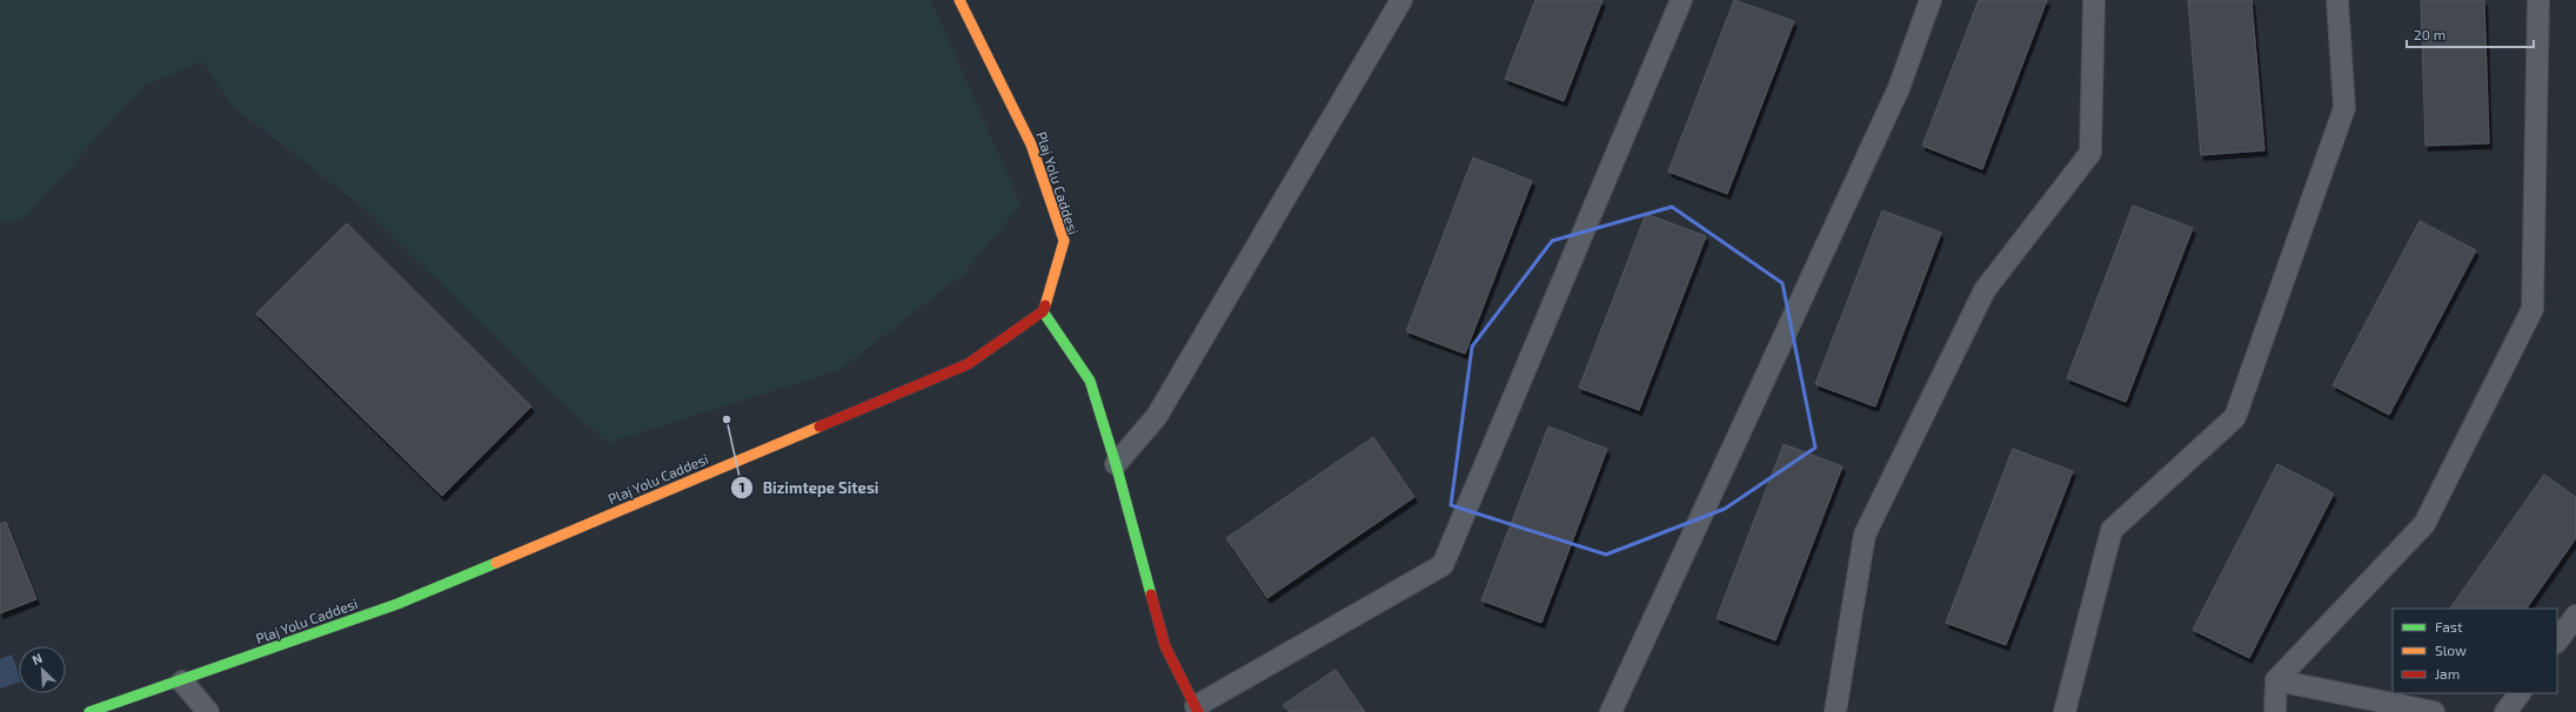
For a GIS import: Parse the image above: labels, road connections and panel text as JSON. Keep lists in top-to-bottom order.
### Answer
{
  "streets": {
    "street": ["Plaj Yolu Caddesi"]
  },
  "places": ["Bizimtepe Sitesi"],
  "legend": ["Fast", "Slow", "Jam"],
  "scale_bar": "20 m",
  "north": "top left"
}
